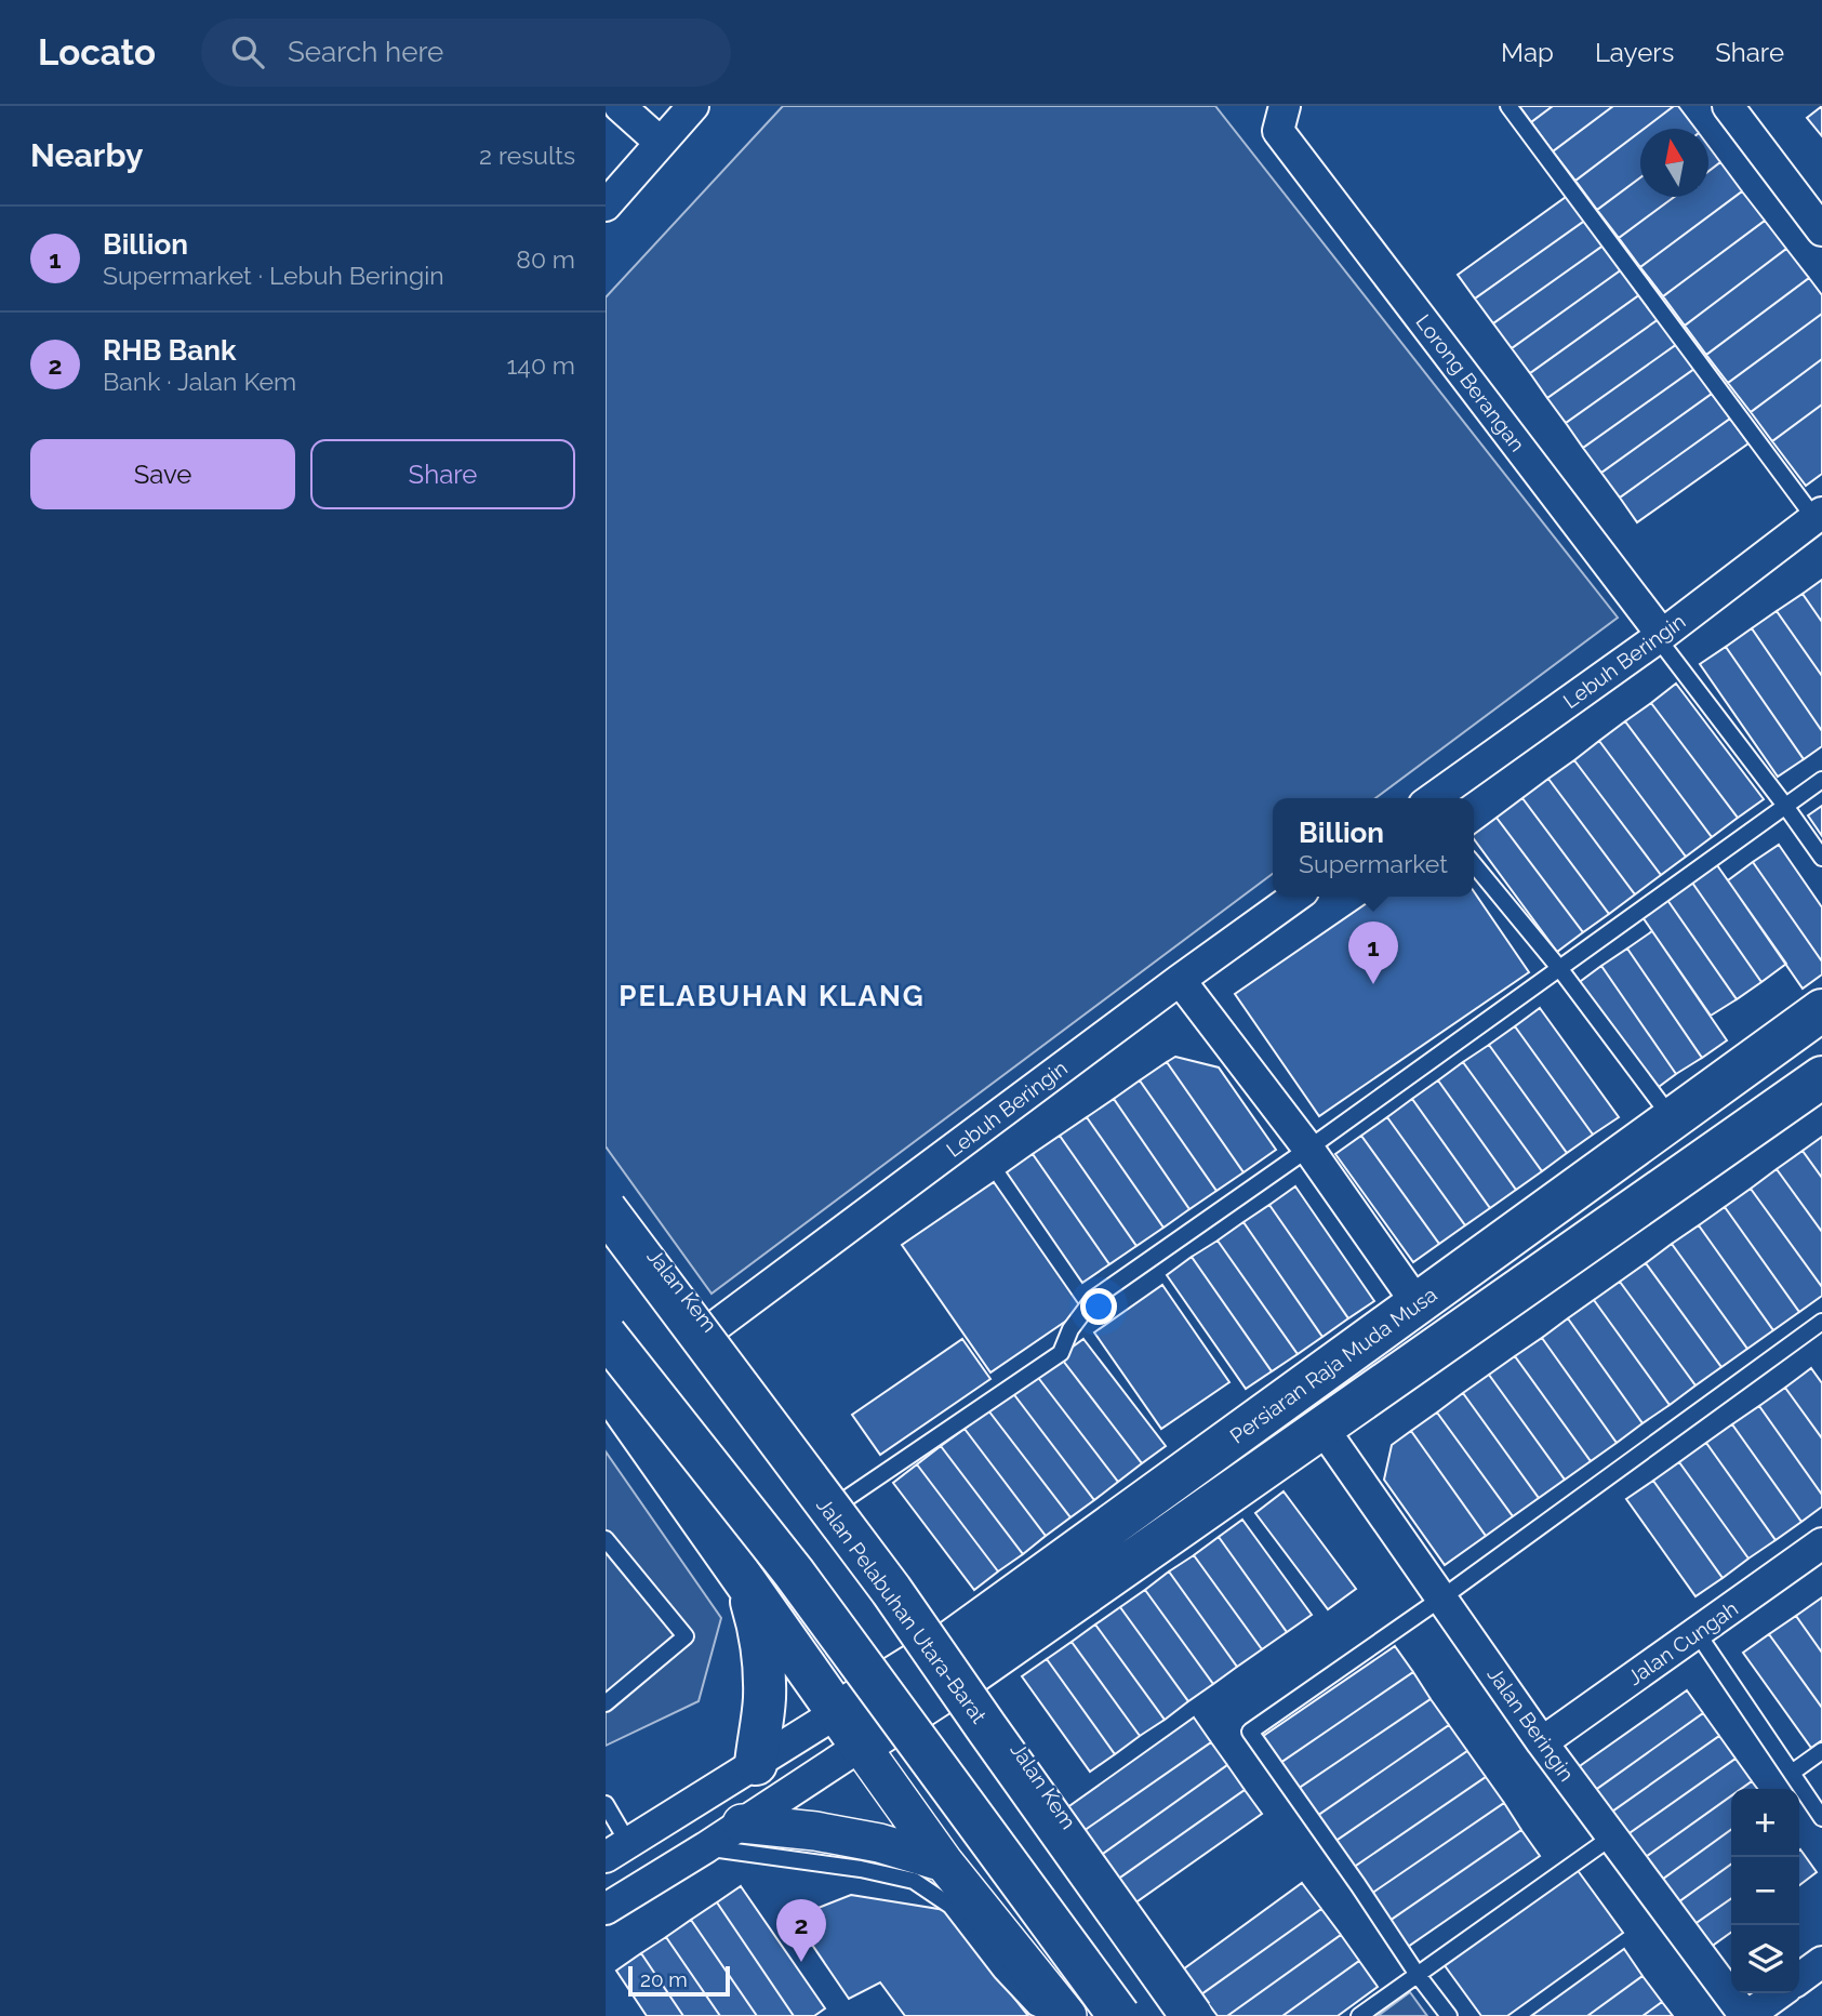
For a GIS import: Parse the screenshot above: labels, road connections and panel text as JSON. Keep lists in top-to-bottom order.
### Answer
{
  "streets": {
    "main road": ["Jalan Kem", "Persiaran Raja Muda Musa", "Jalan Pelabuhan Utara-Barat"],
    "street": [
      "Lorong Berangan",
      "Lebuh Beringin",
      "Jalan Cungah",
      "Jalan Beringin"
    ]
  },
  "crossings": [
    ["Lorong Berangan", "Lebuh Beringin"],
    ["Lebuh Beringin", "Jalan Kem"],
    ["Jalan Kem", "Persiaran Raja Muda Musa"],
    ["Persiaran Raja Muda Musa", "Jalan Beringin"],
    ["Jalan Cungah", "Jalan Beringin"]
  ],
  "districts": ["PELABUHAN KLANG"],
  "scale_bar": "20 m",
  "north": "top",
  "page": {
    "header": "Locato",
    "search": "Search here",
    "nav": ["Map", "Layers", "Share"],
    "heading": ["Nearby", "2 results"],
    "list": [
      {
        "mark": "1",
        "name": "Billion",
        "note": "Supermarket · Lebuh Beringin",
        "value": "80 m"
      },
      {
        "mark": "2",
        "name": "RHB Bank",
        "note": "Bank · Jalan Kem",
        "value": "140 m"
      }
    ],
    "buttons": ["Save", "Share"],
    "popup": ["Billion", "Supermarket"],
    "pins": ["1", "2"],
    "map_buttons": ["+", "−"],
    "scale": "20 m"
  }
}
